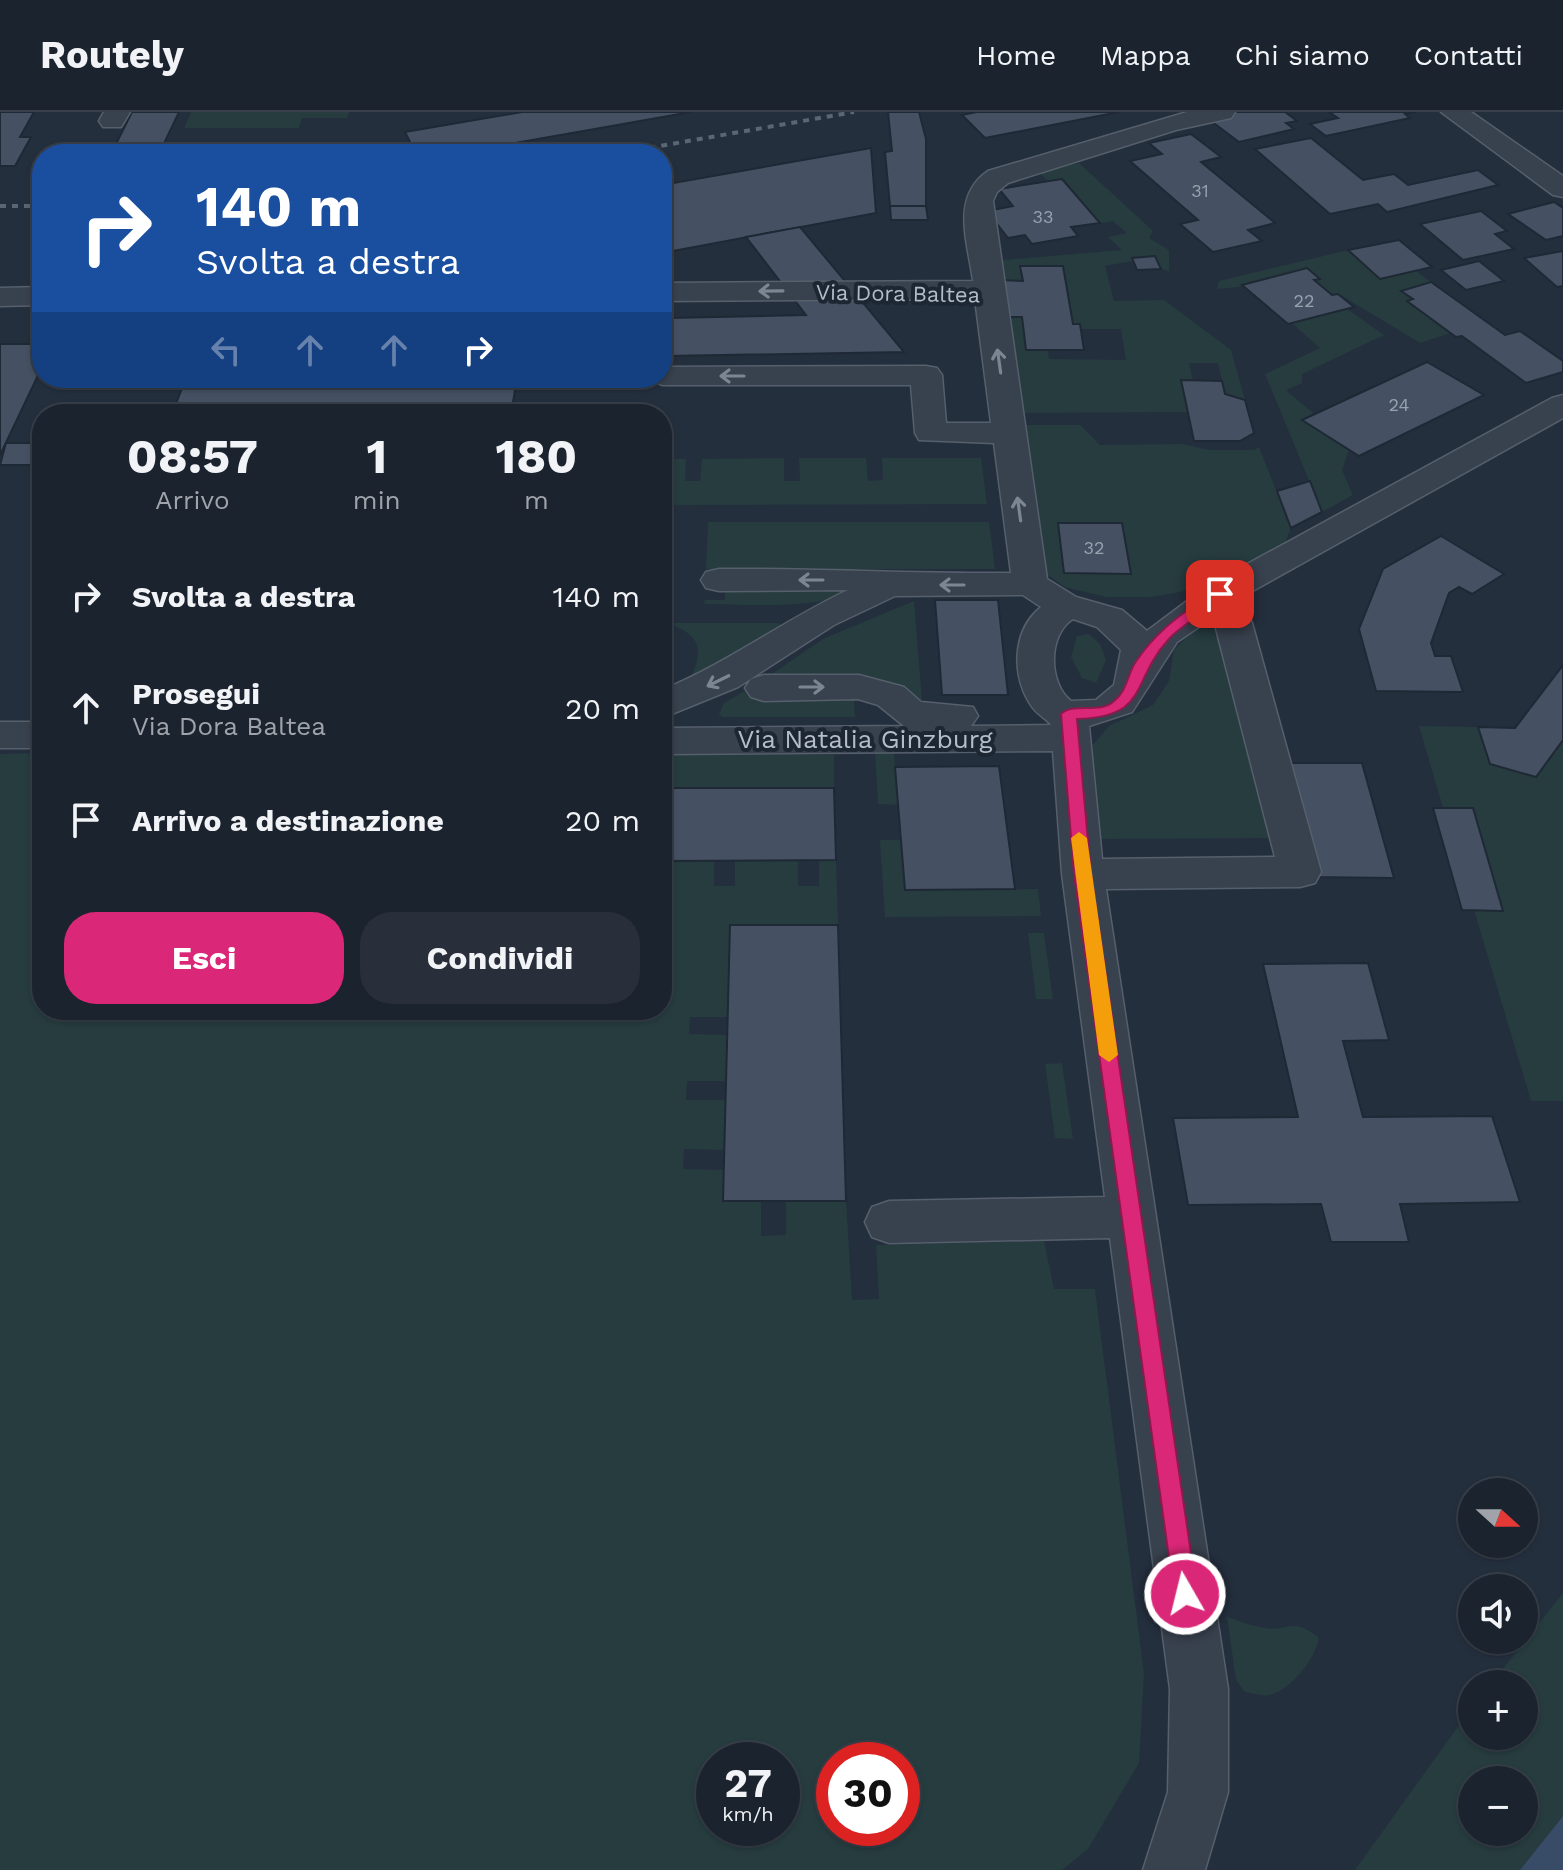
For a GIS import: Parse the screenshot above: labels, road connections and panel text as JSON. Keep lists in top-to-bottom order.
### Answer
{
  "streets": {
    "street": ["Via Dora Baltea", "Via Natalia Ginzburg"]
  },
  "house_numbers": [
    "31",
    "33",
    "22",
    "24",
    "32"
  ],
  "north": "right",
  "page": {
    "header": "Routely",
    "nav": [
      "Home",
      "Mappa",
      "Chi siamo",
      "Contatti"
    ],
    "turn": ["140 m", "Svolta a destra"],
    "eta": [
      "08:57",
      "Arrivo",
      "1",
      "min",
      "180",
      "m"
    ],
    "list": [
      {
        "name": "Svolta a destra",
        "value": "140 m"
      },
      {
        "name": "Prosegui",
        "note": "Via Dora Baltea",
        "value": "20 m"
      },
      {
        "name": "Arrivo a destinazione",
        "value": "20 m"
      }
    ],
    "buttons": ["Esci", "Condividi"],
    "map_buttons": ["+", "−"],
    "speed": "27 km/h",
    "limit": "30"
  }
}
